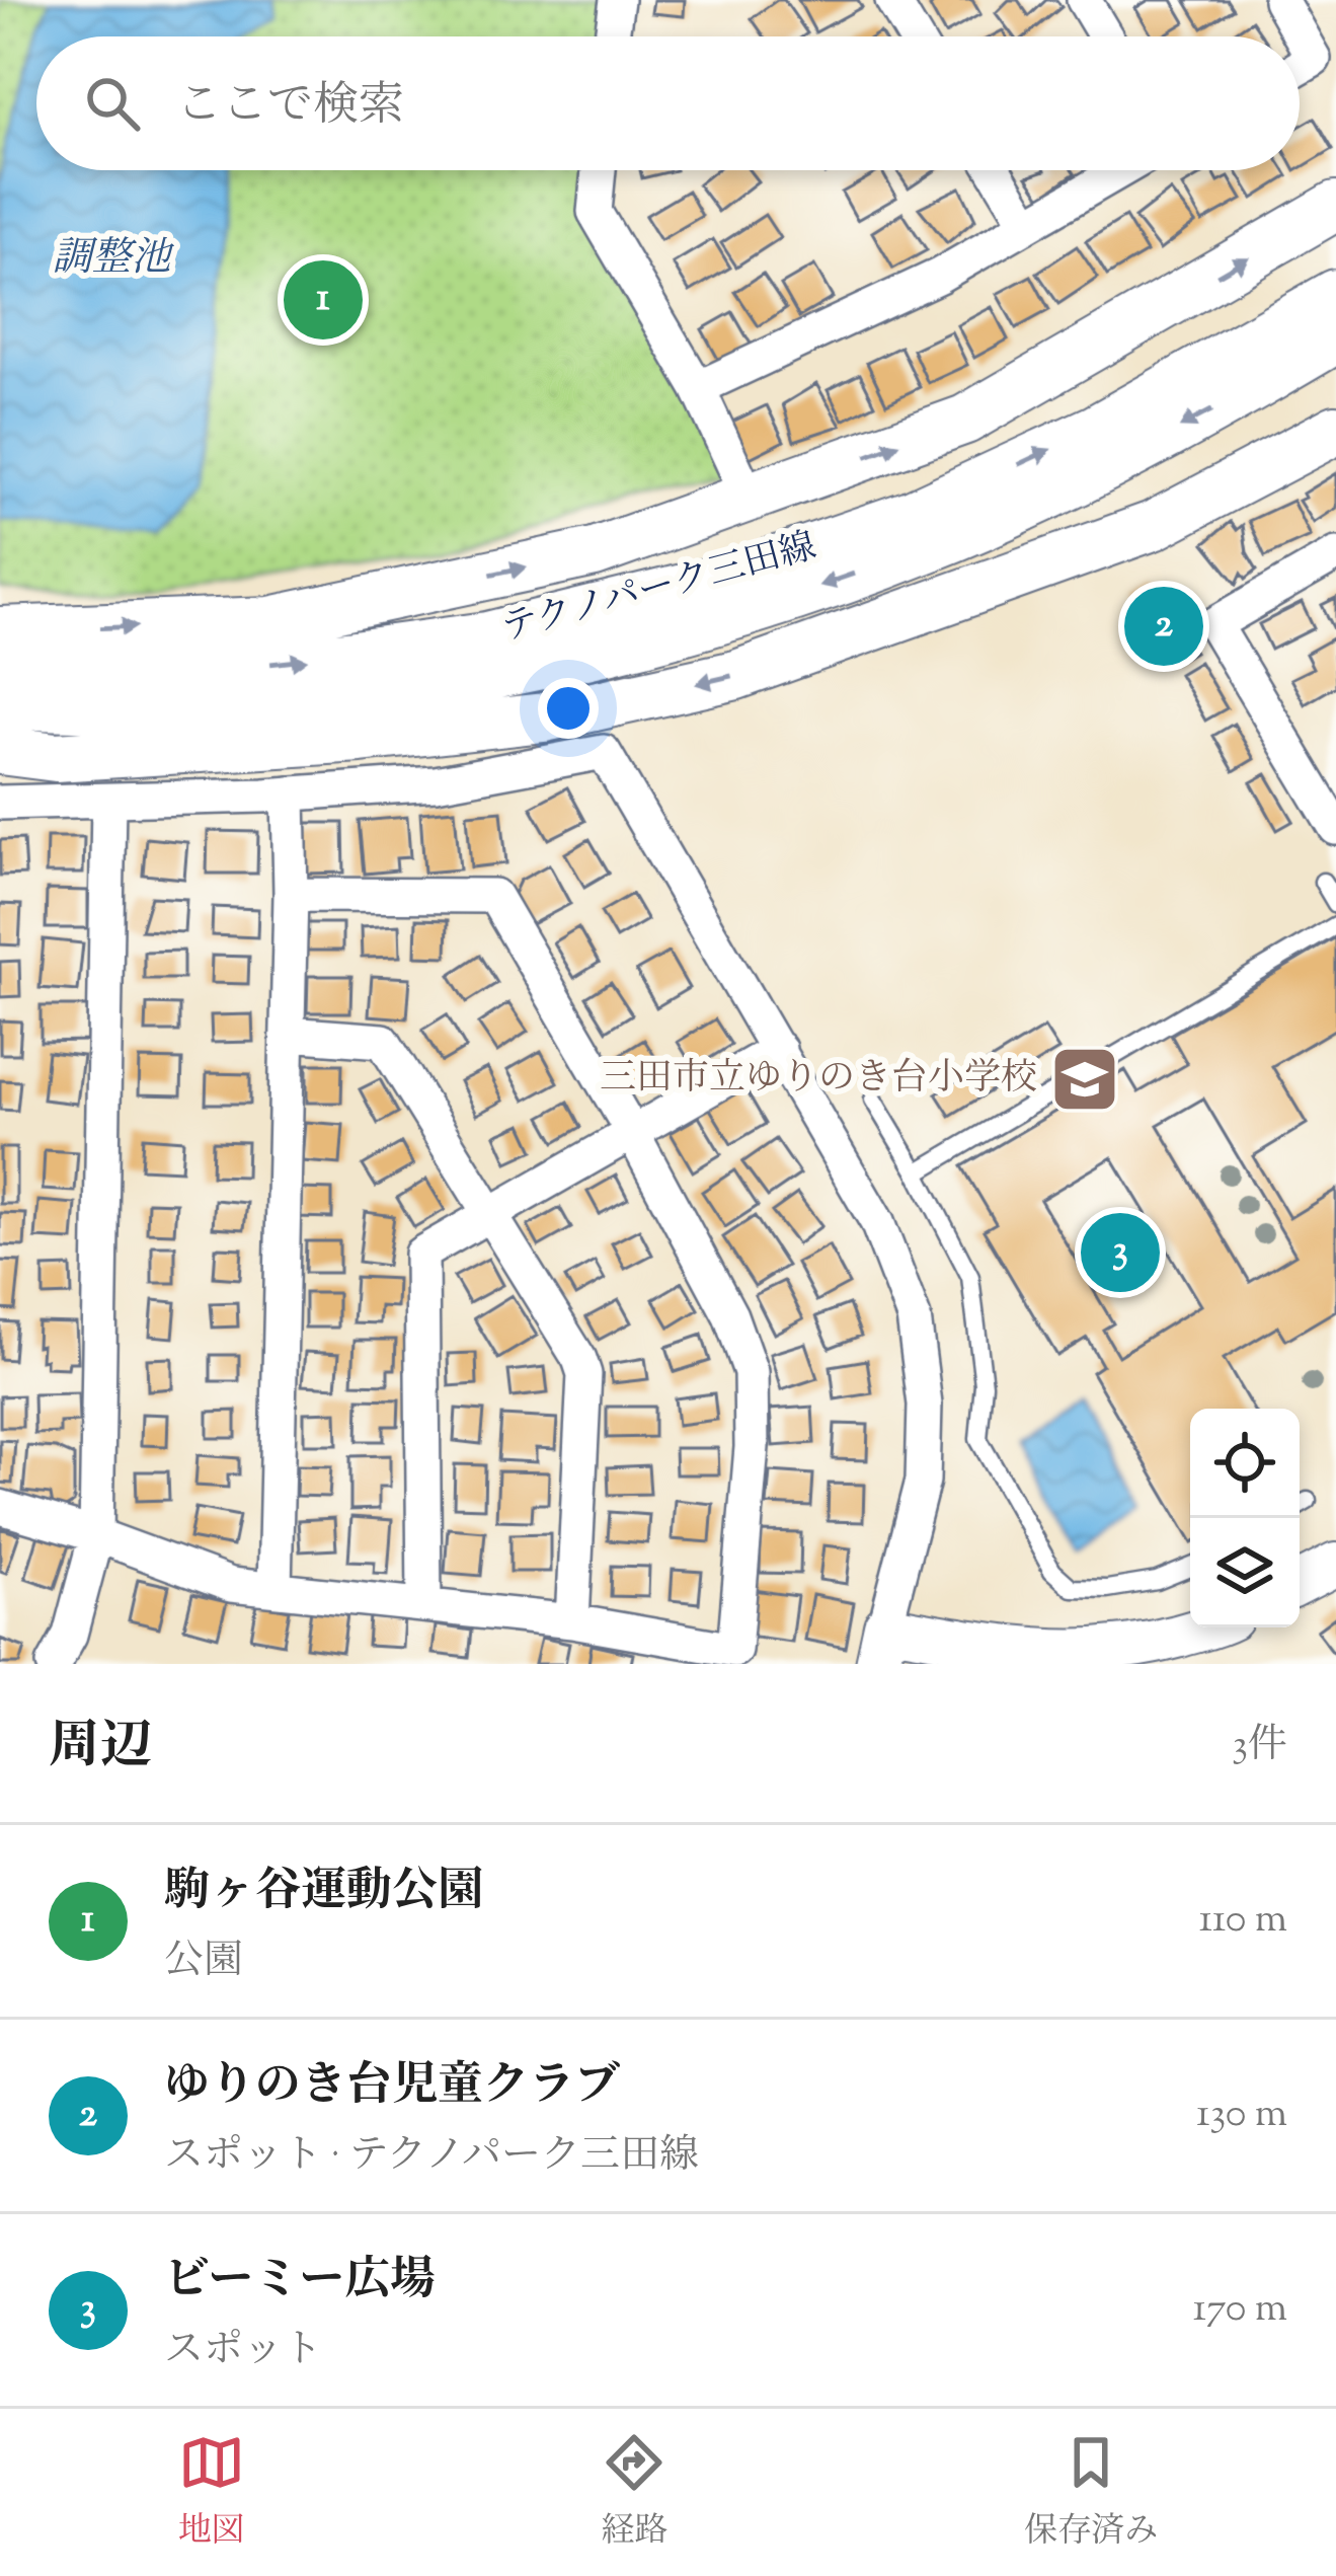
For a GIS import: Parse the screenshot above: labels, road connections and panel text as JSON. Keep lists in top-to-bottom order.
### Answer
{
  "streets": {
    "main road": ["テクノパーク三田線"]
  },
  "water": ["調整池"],
  "places": {
    "school or university": ["三田市立ゆりのき台小学校"]
  },
  "page": {
    "search": "ここで検索",
    "pins": ["1", "2", "3"],
    "heading": ["周辺", "3件"],
    "list": [
      {
        "mark": "1",
        "name": "駒ヶ谷運動公園",
        "note": "公園",
        "value": "110 m"
      },
      {
        "mark": "2",
        "name": "ゆりのき台児童クラブ",
        "note": "スポット · テクノパーク三田線",
        "value": "130 m"
      },
      {
        "mark": "3",
        "name": "ビーミー広場",
        "note": "スポット",
        "value": "170 m"
      }
    ],
    "nav": ["地図", "経路", "保存済み"]
  }
}
